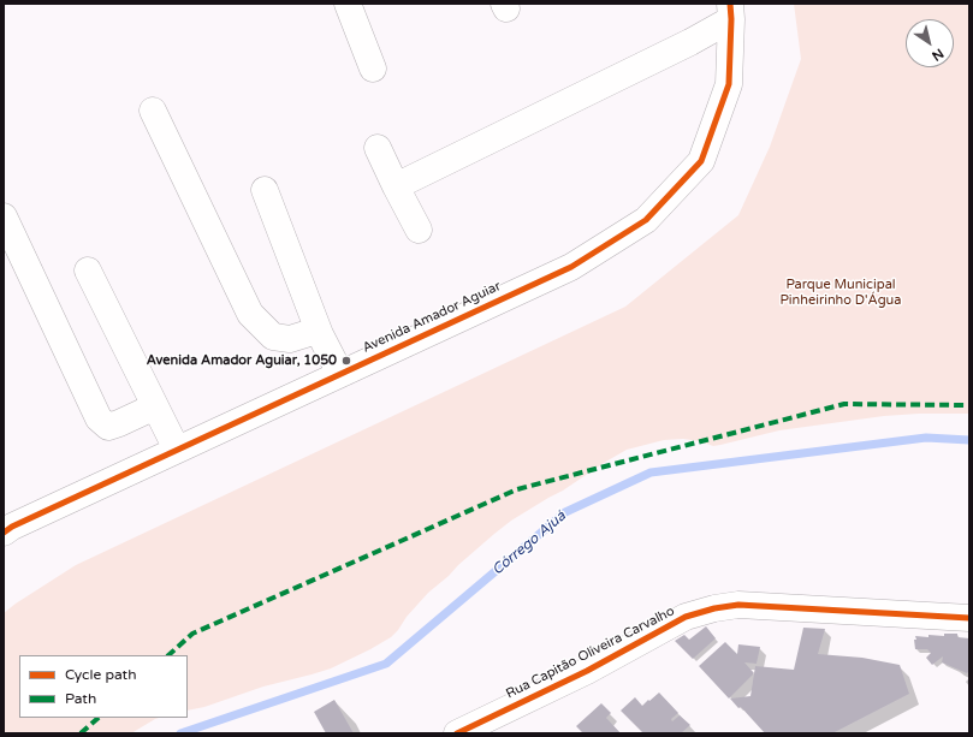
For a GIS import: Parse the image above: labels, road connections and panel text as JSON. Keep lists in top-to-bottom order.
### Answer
{
  "streets": {
    "street": ["Avenida Amador Aguiar", "Rua Capitão Oliveira Carvalho"]
  },
  "water": ["Córrego Ajuá"],
  "parks": ["Parque Municipal Pinheirinho D'Água"],
  "places": ["Avenida Amador Aguiar, 1050"],
  "legend": ["Cycle path", "Path"],
  "north": "bottom right"
}
